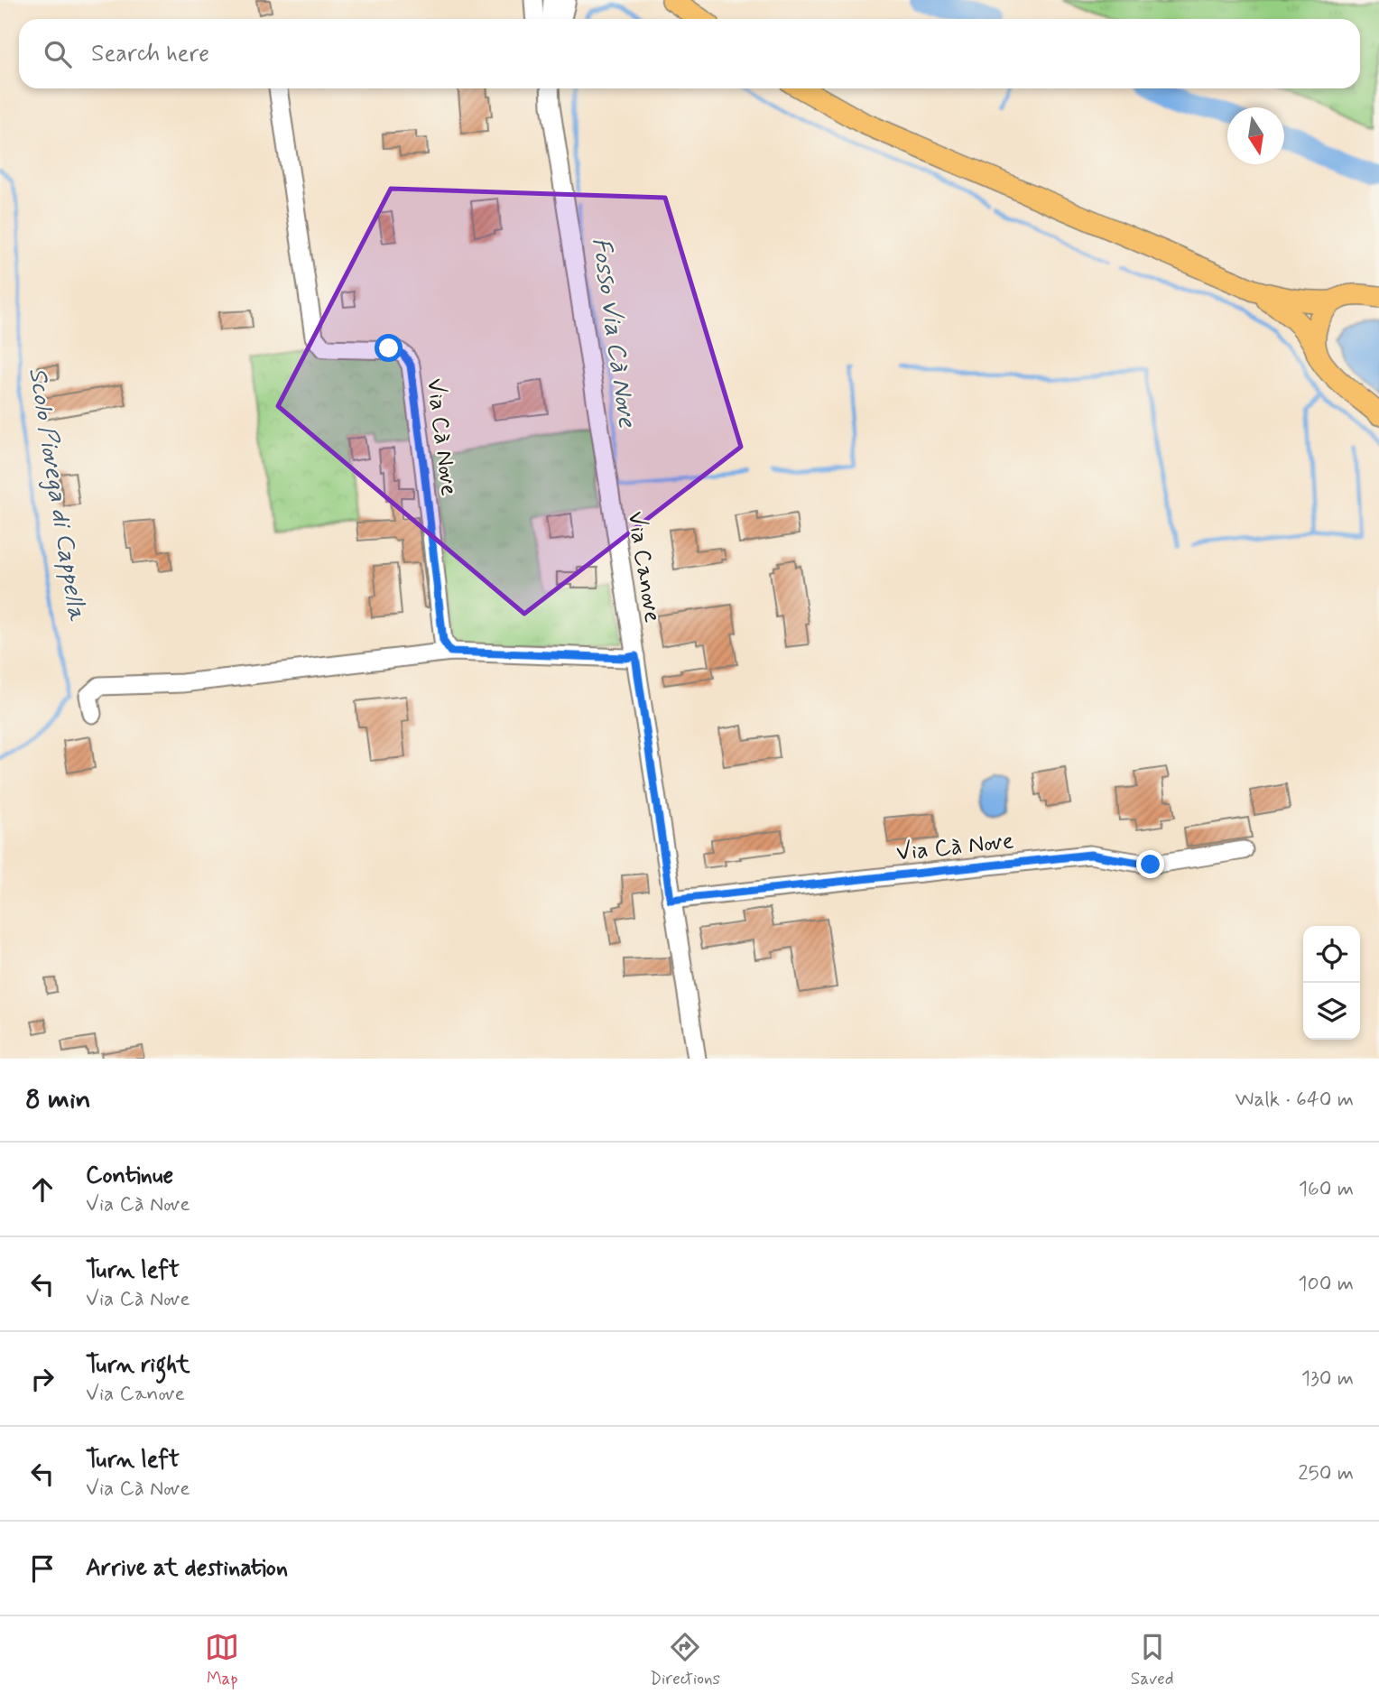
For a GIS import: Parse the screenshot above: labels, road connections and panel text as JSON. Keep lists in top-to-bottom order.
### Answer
{
  "streets": {
    "street": ["Via Cà Nove", "Via Canove"]
  },
  "crossings": [
    ["Via Cà Nove", "Via Canove"]
  ],
  "water": ["Fosso Via Cà Nove", "Scolo Piovega di Cappella"],
  "north": "bottom",
  "page": {
    "search": "Search here",
    "heading": ["8 min", "Walk · 640 m"],
    "list": [
      ["Continue", "Via Cà Nove", "160 m"],
      ["Turn left", "Via Cà Nove", "100 m"],
      ["Turn right", "Via Canove", "130 m"],
      ["Turn left", "Via Cà Nove", "250 m"],
      "Arrive at destination"
    ],
    "nav": ["Map", "Directions", "Saved"]
  }
}
